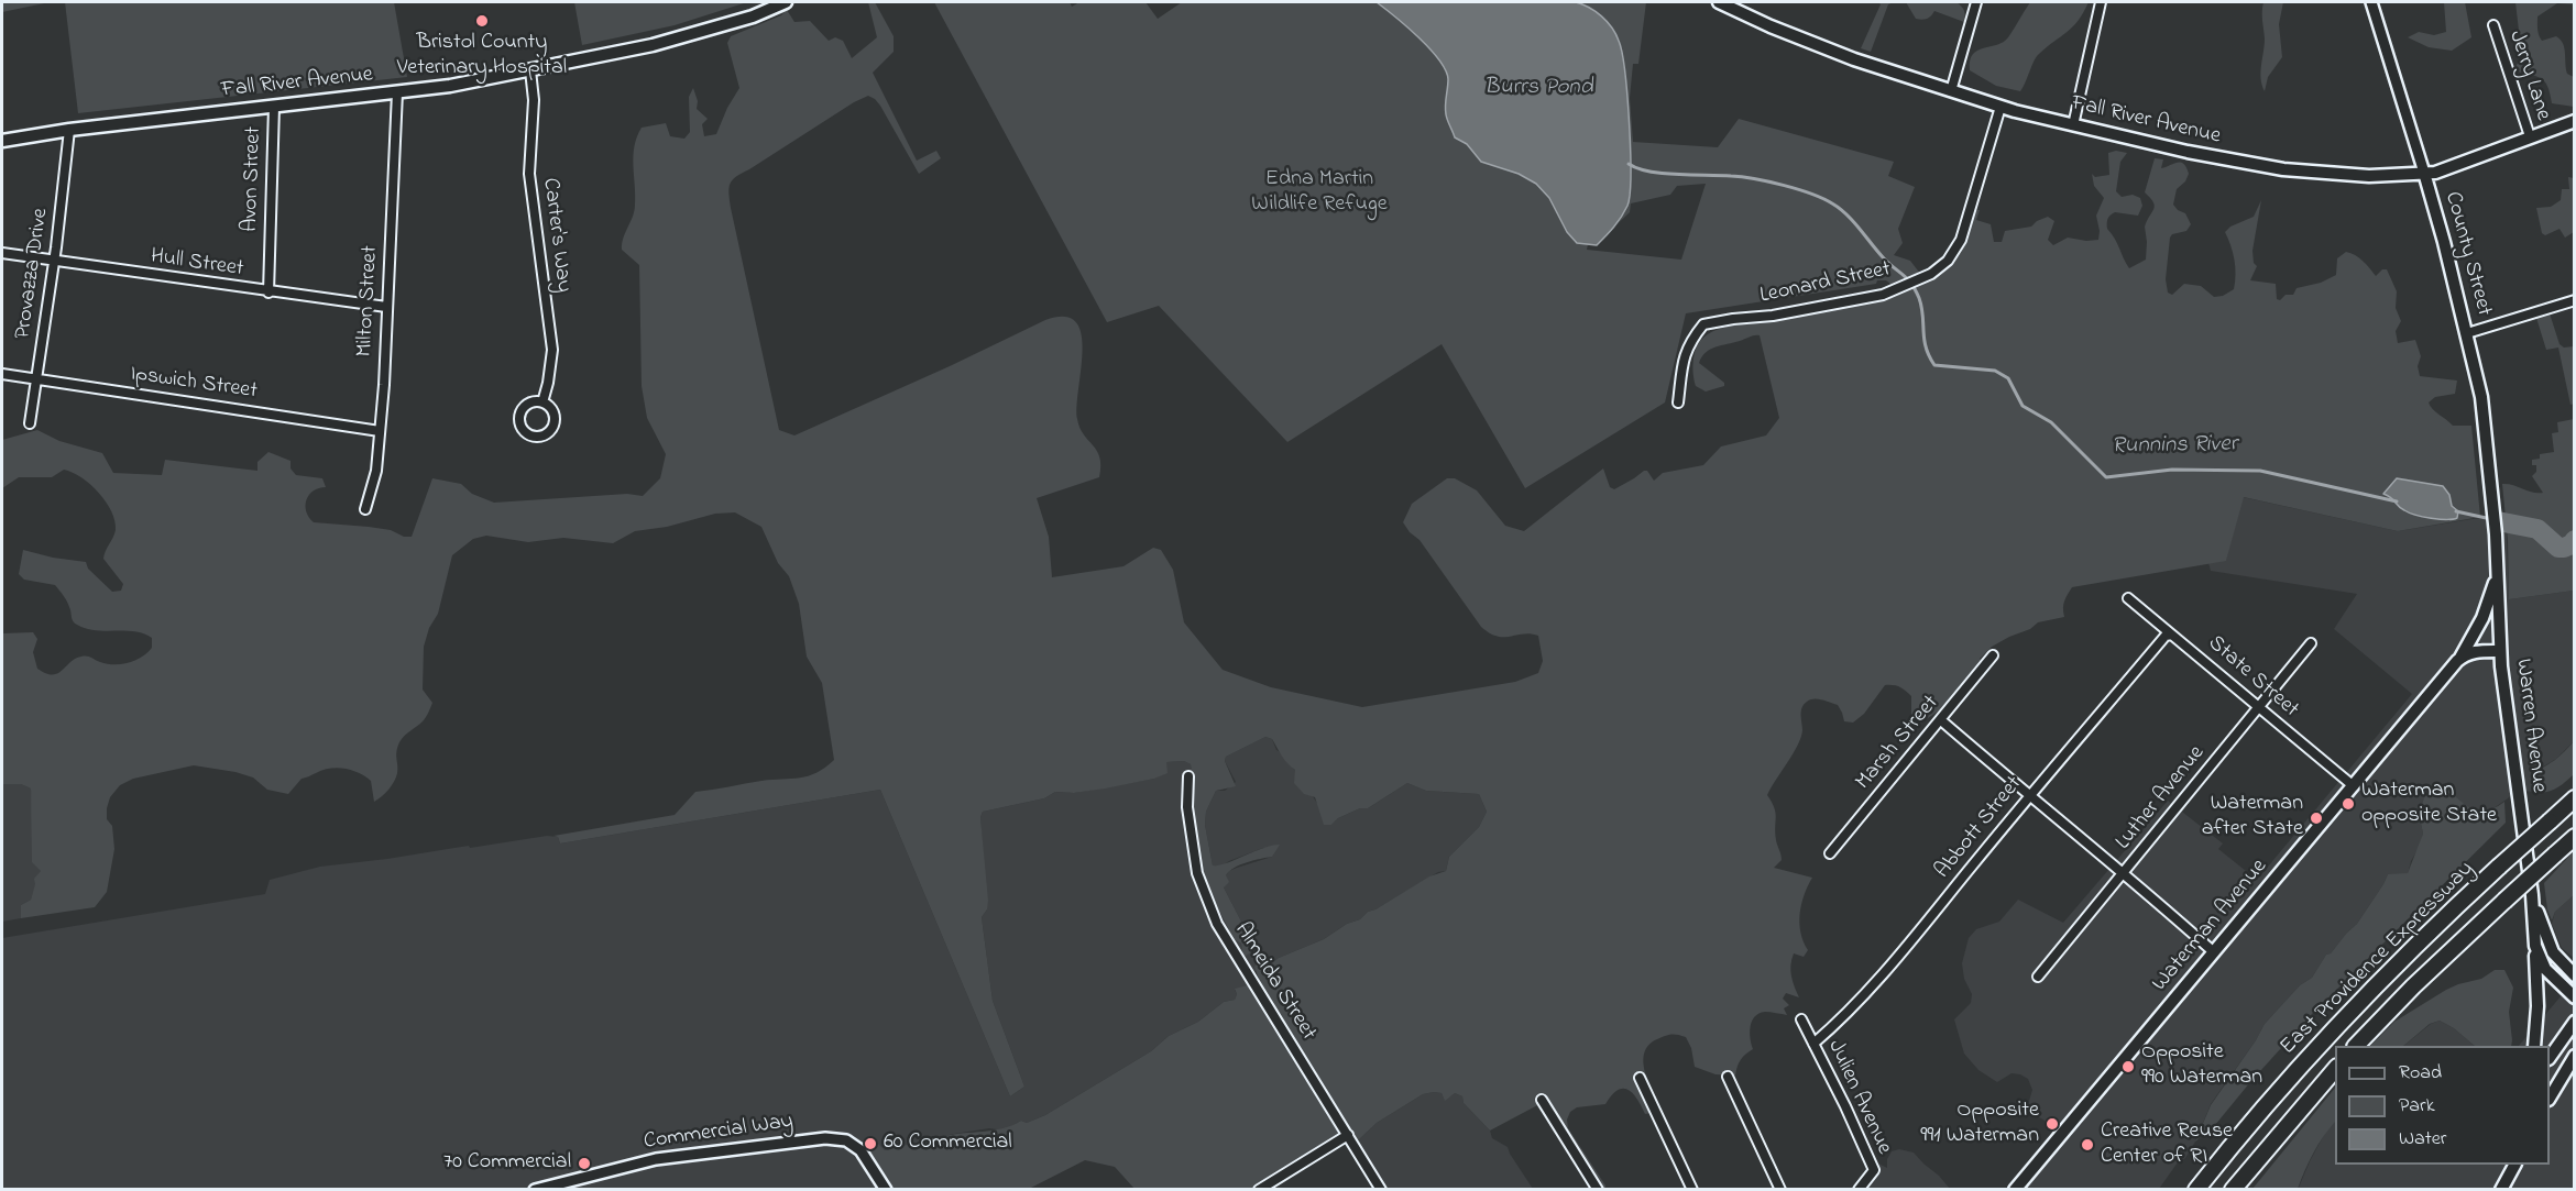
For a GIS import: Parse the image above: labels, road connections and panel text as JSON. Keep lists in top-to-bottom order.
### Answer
{
  "streets": {
    "highway": ["East Providence Expressway"],
    "main road": [
      "Fall River Avenue",
      "County Street",
      "Warren Avenue",
      "Waterman Avenue"
    ],
    "street": [
      "Jerry Lane",
      "Avon Street",
      "Carter's Way",
      "Hull Street",
      "Provazza Drive",
      "Leonard Street",
      "Milton Street",
      "Ipswich Street",
      "State Street",
      "Marsh Street",
      "Luther Avenue",
      "Abbott Street",
      "Almeida Street",
      "Julien Avenue",
      "Commercial Way"
    ]
  },
  "crossings": [
    ["Jerry Lane", "Fall River Avenue"],
    ["Fall River Avenue", "Avon Street"],
    ["Fall River Avenue", "Carter's Way"],
    ["Fall River Avenue", "County Street"],
    ["Fall River Avenue", "Provazza Drive"],
    ["Fall River Avenue", "Leonard Street"],
    ["Fall River Avenue", "Milton Street"],
    ["Avon Street", "Hull Street"],
    ["County Street", "Warren Avenue"],
    ["Hull Street", "Provazza Drive"],
    ["Hull Street", "Milton Street"],
    ["Provazza Drive", "Ipswich Street"],
    ["Milton Street", "Ipswich Street"],
    ["State Street", "Luther Avenue"],
    ["State Street", "Abbott Street"],
    ["State Street", "Waterman Avenue"],
    ["Warren Avenue", "Waterman Avenue"],
    ["Abbott Street", "Julien Avenue"]
  ],
  "water": ["Burrs Pond", "Runnins River"],
  "parks": ["Edna Martin Wildlife Refuge"],
  "places": [
    "Bristol County Veterinary Hospital",
    "Waterman opposite State",
    "Waterman after State",
    "Opposite 990 Waterman",
    "Opposite 991 Waterman",
    "60 Commercial",
    "Creative Reuse Center of RI",
    "70 Commercial"
  ],
  "legend": ["Road", "Park", "Water"]
}
